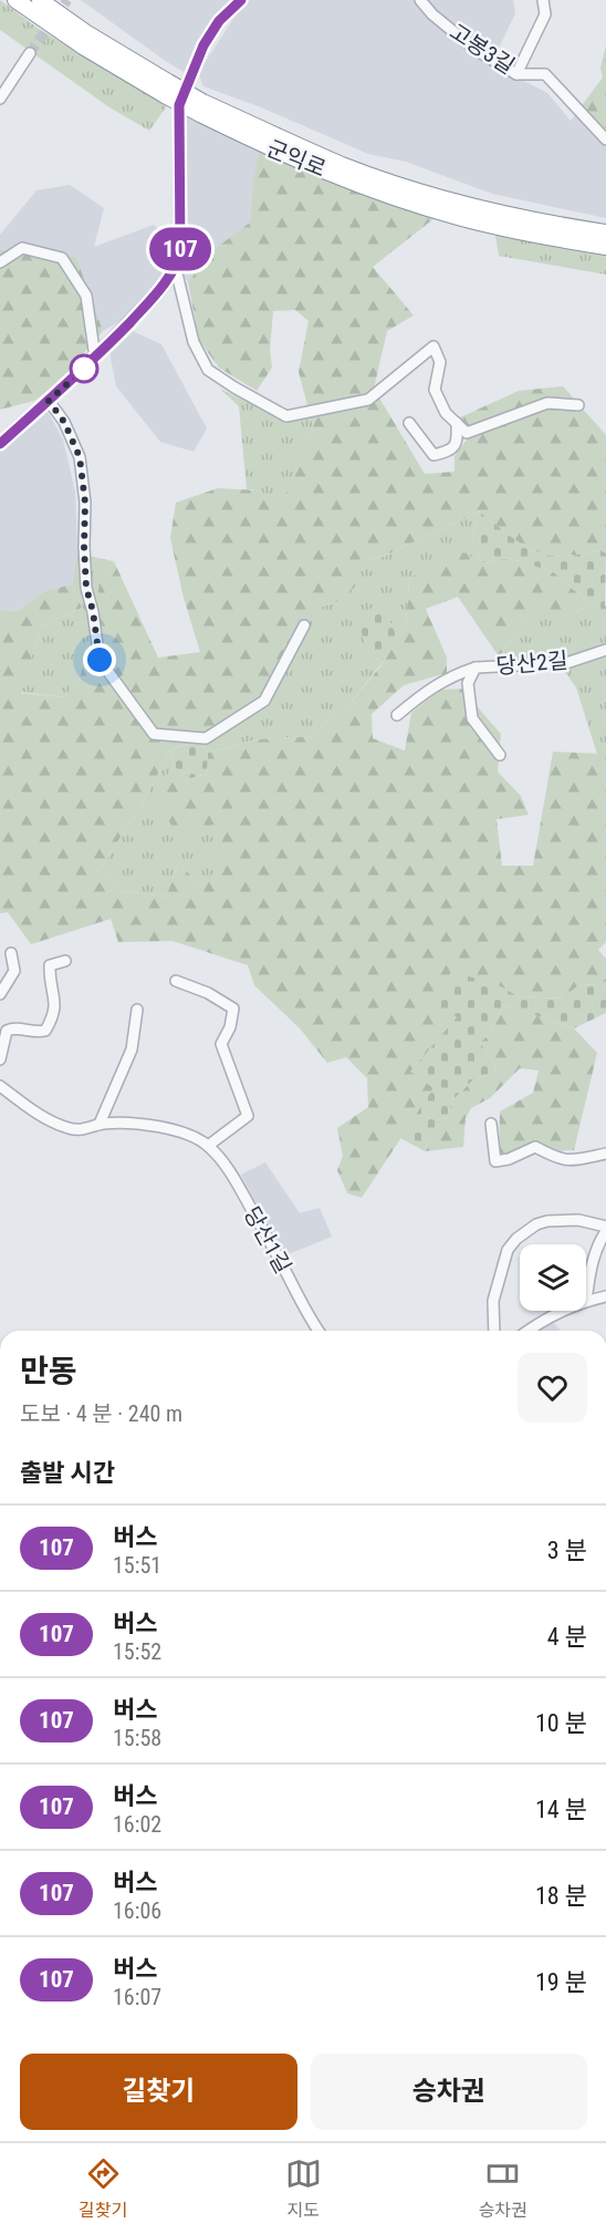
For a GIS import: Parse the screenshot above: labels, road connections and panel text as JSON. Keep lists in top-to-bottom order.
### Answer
{
  "streets": {
    "highway": ["군익로"],
    "street": ["고봉3길", "당산2길", "당산1길"]
  },
  "lines": ["bus line 107"],
  "page": {
    "on_map": "107",
    "heading": [
      ["만동", "도보 · 4 분 · 240 m"],
      "출발 시간"
    ],
    "list": [
      {
        "mark": "107",
        "name": "버스",
        "note": "15:51",
        "value": "3 분"
      },
      {
        "mark": "107",
        "name": "버스",
        "note": "15:52",
        "value": "4 분"
      },
      {
        "mark": "107",
        "name": "버스",
        "note": "15:58",
        "value": "10 분"
      },
      {
        "mark": "107",
        "name": "버스",
        "note": "16:02",
        "value": "14 분"
      },
      {
        "mark": "107",
        "name": "버스",
        "note": "16:06",
        "value": "18 분"
      },
      {
        "mark": "107",
        "name": "버스",
        "note": "16:07",
        "value": "19 분"
      }
    ],
    "buttons": ["길찾기", "승차권"],
    "tabs": ["길찾기", "지도", "승차권"]
  }
}
